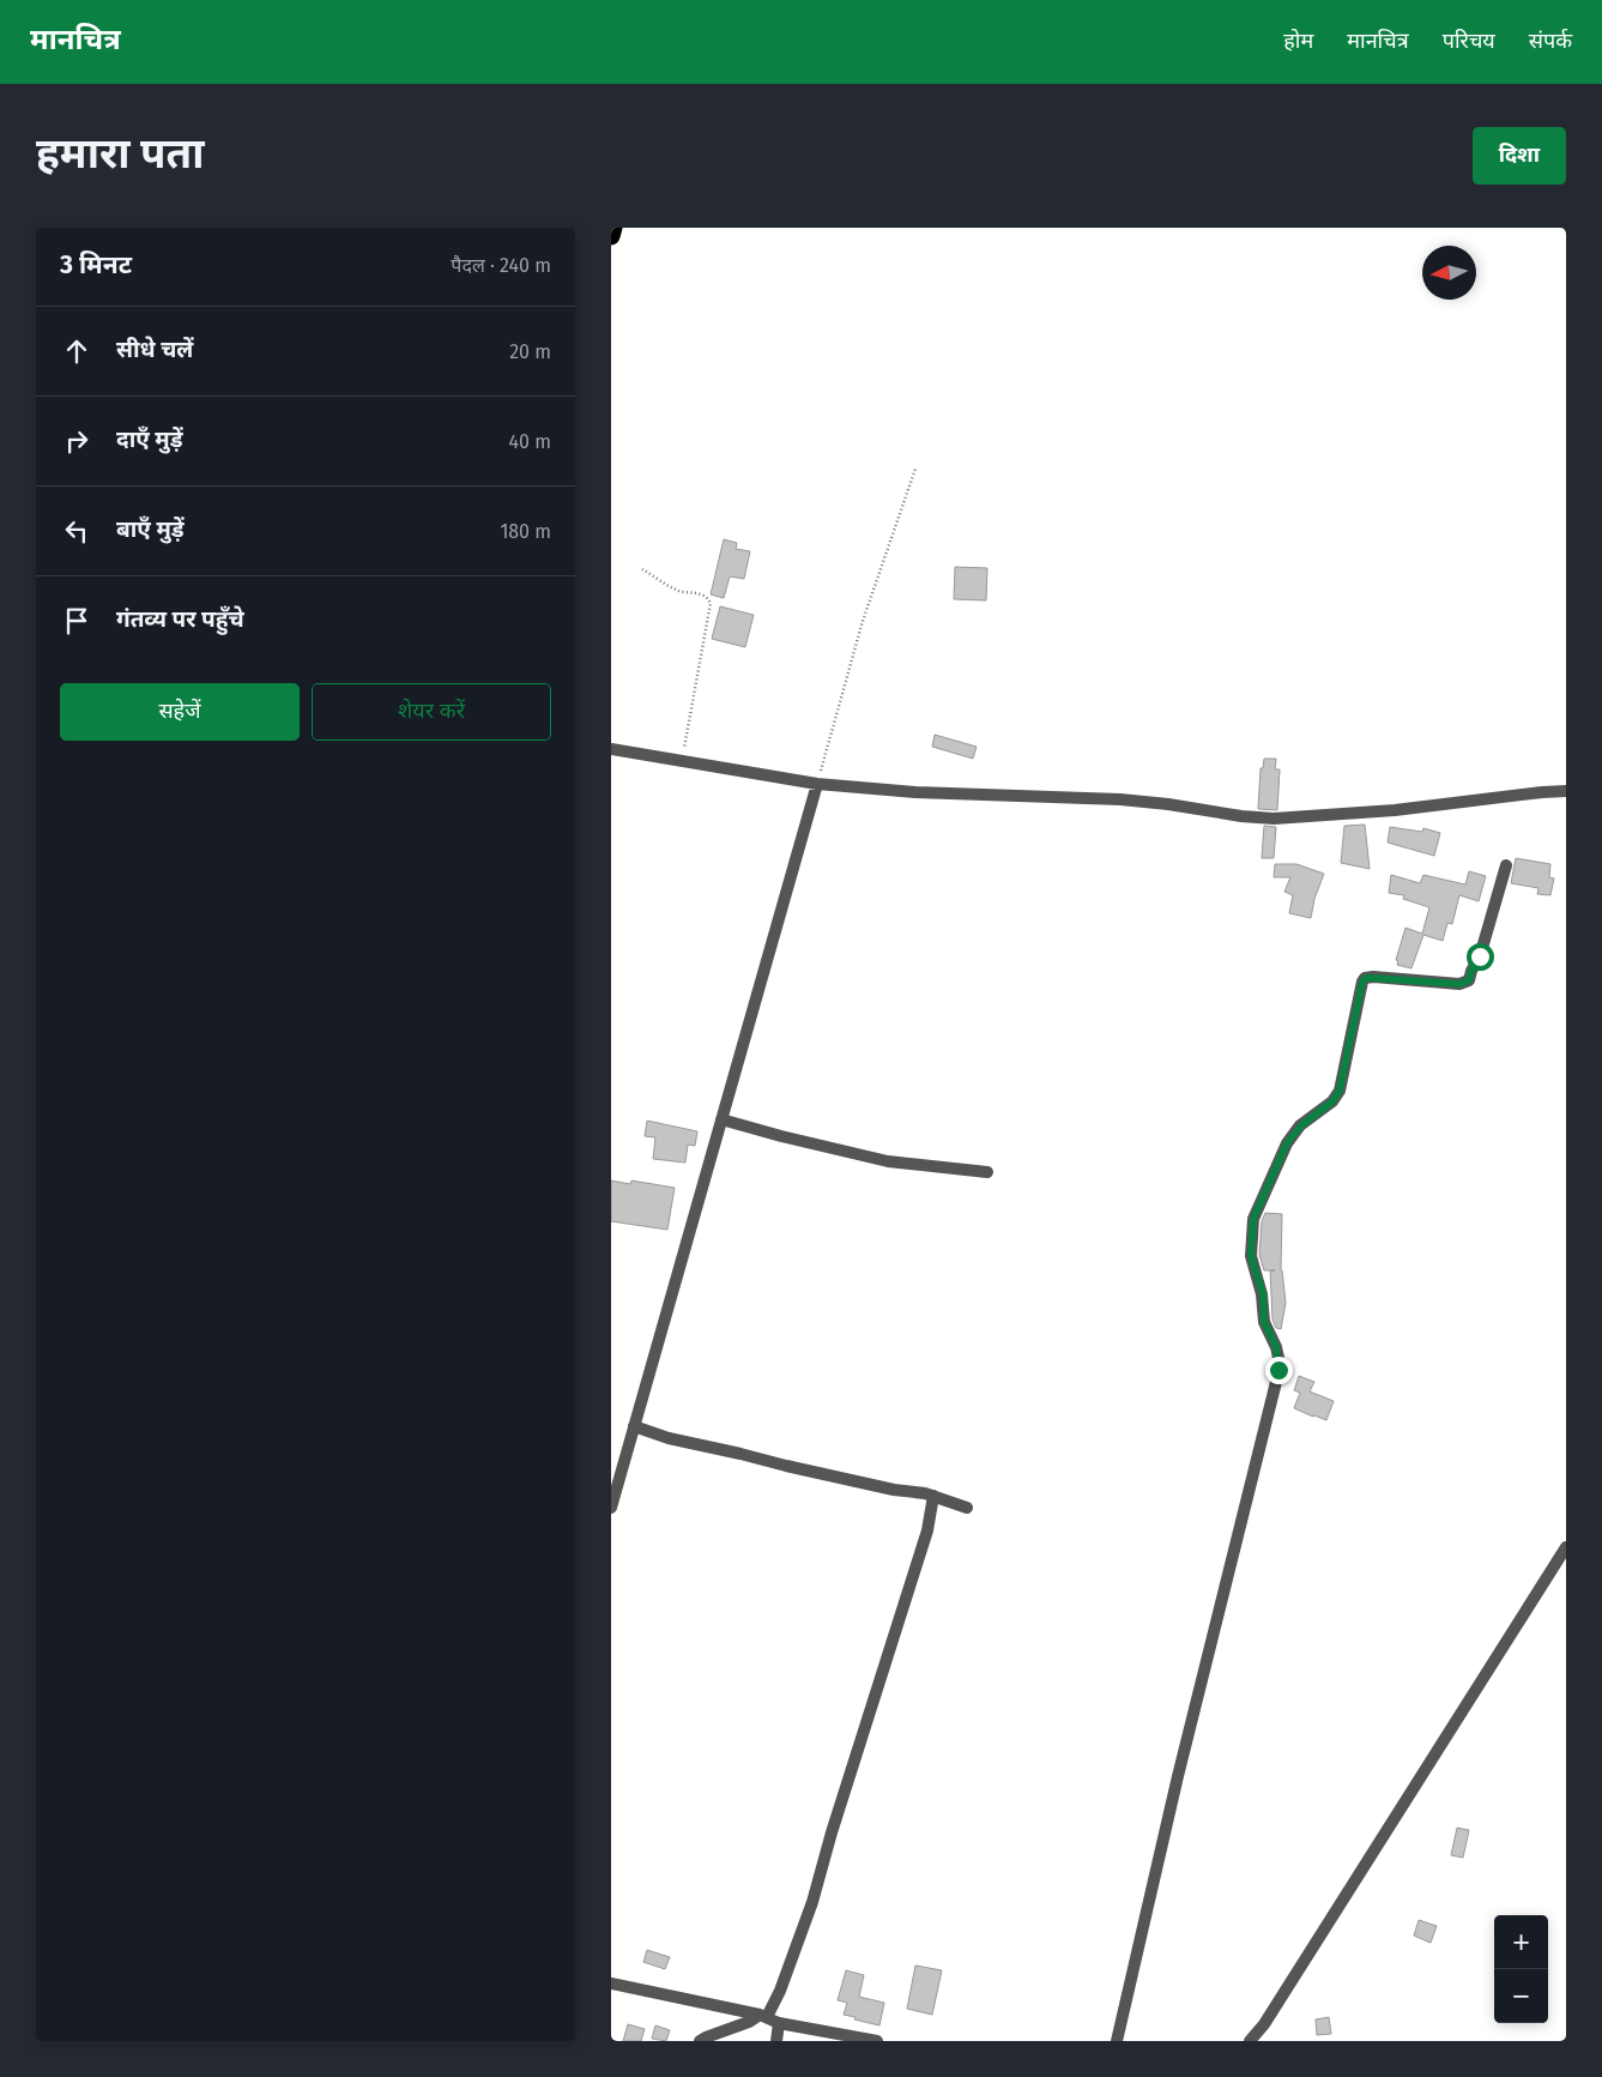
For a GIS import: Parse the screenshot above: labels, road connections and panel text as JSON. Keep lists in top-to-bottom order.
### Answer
{
  "north": "left",
  "page": {
    "header": "मानचित्र",
    "nav": [
      "होम",
      "मानचित्र",
      "परिचय",
      "संपर्क"
    ],
    "buttons": [
      "दिशा",
      ["सहेजें", "शेयर करें"]
    ],
    "title": "हमारा पता",
    "heading": ["3 मिनट", "पैदल · 240 m"],
    "list": [
      ["सीधे चलें", "20 m"],
      ["दाएँ मुड़ें", "40 m"],
      ["बाएँ मुड़ें", "180 m"],
      "गंतव्य पर पहुँचे"
    ],
    "map_buttons": ["+", "−"]
  }
}
